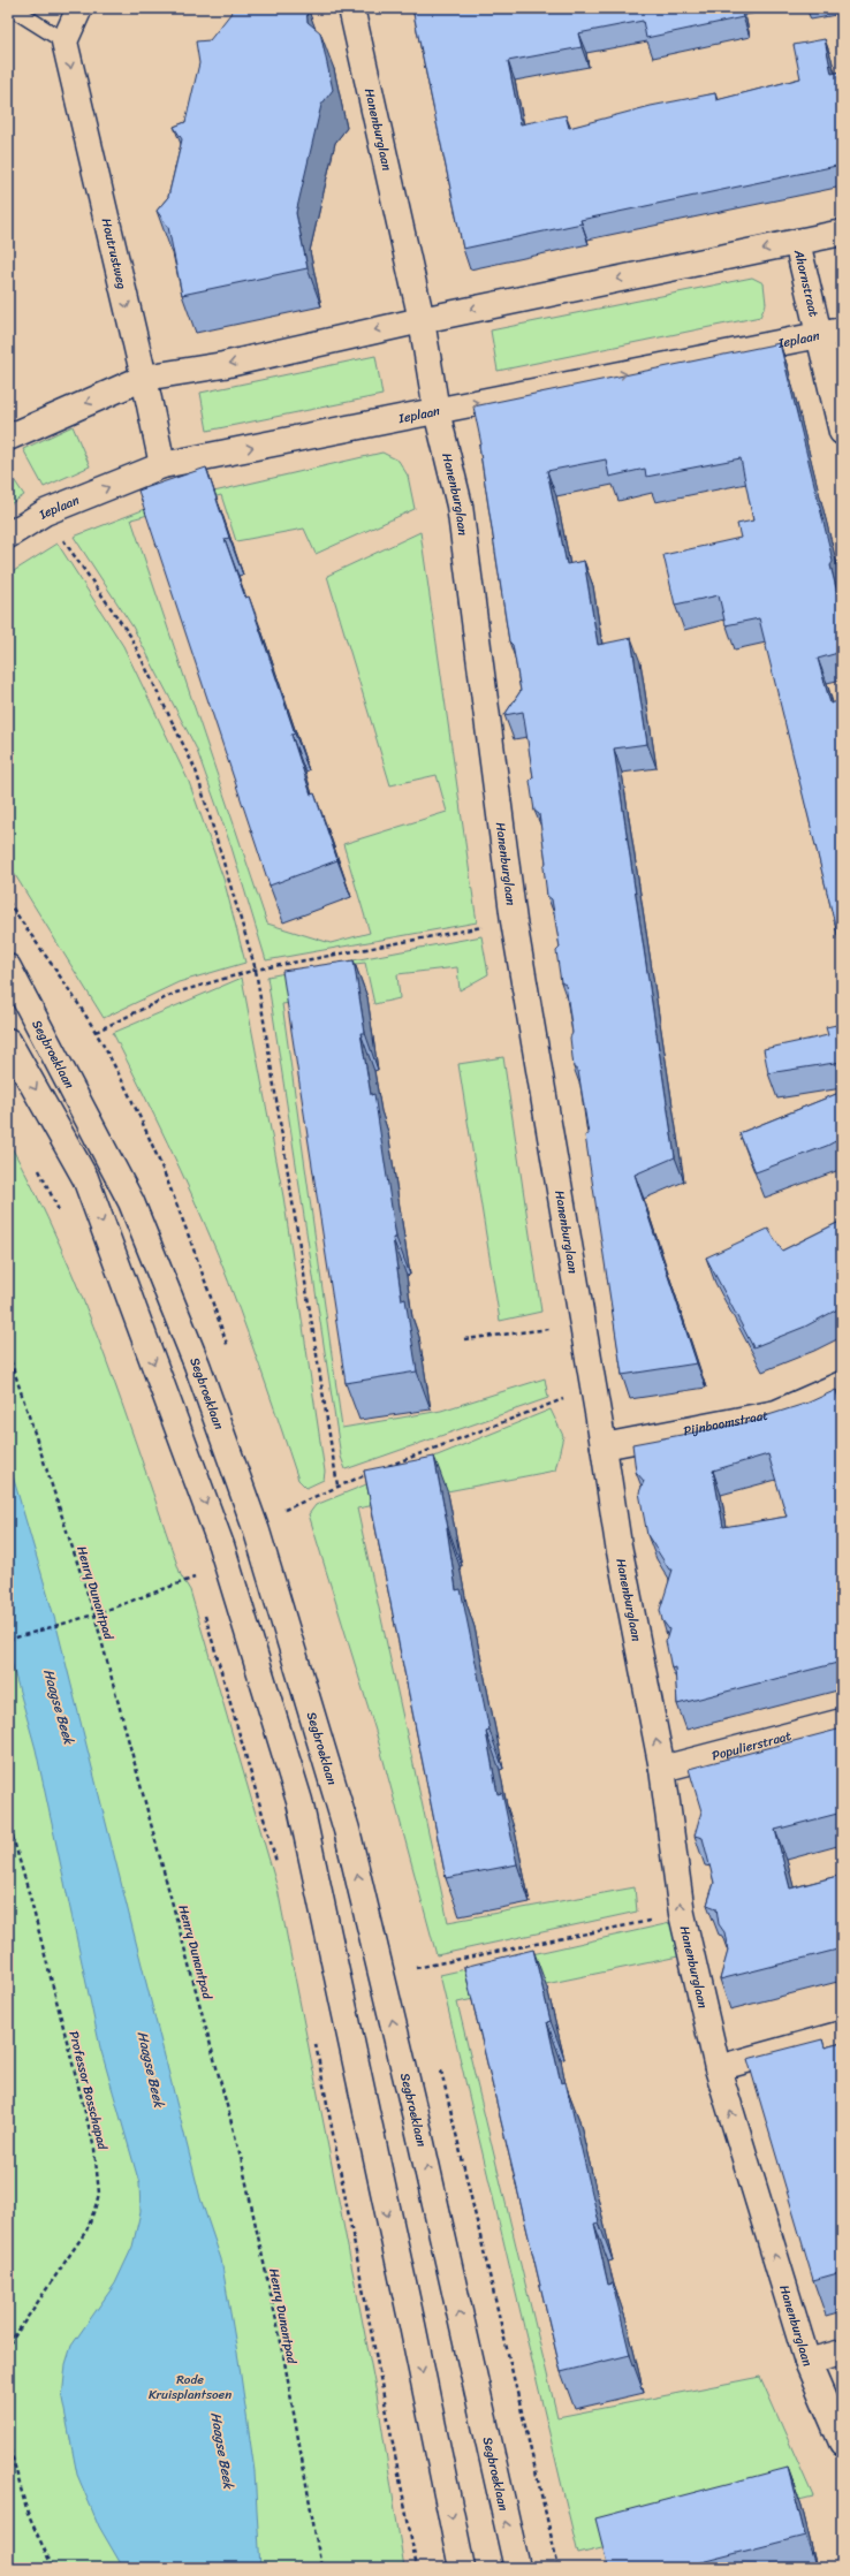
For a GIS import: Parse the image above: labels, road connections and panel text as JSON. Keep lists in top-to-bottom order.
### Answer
{
  "streets": {
    "street": [
      "Hanenburglaan",
      "Houtrustweg",
      "Ahornstraat",
      "Ieplaan",
      "Segbroeklaan",
      "Pijnboomstraat",
      "Populierstraat"
    ],
    "path": ["Henry Dunantpad", "Professor Bosschapad"]
  },
  "crossings": [
    ["Hanenburglaan", "Ieplaan"],
    ["Hanenburglaan", "Pijnboomstraat"],
    ["Hanenburglaan", "Populierstraat"],
    ["Houtrustweg", "Ieplaan"],
    ["Ahornstraat", "Ieplaan"]
  ],
  "one_way": ["Houtrustweg"],
  "water": ["Haagse Beek"],
  "parks": ["Rode Kruisplantsoen"]
}
